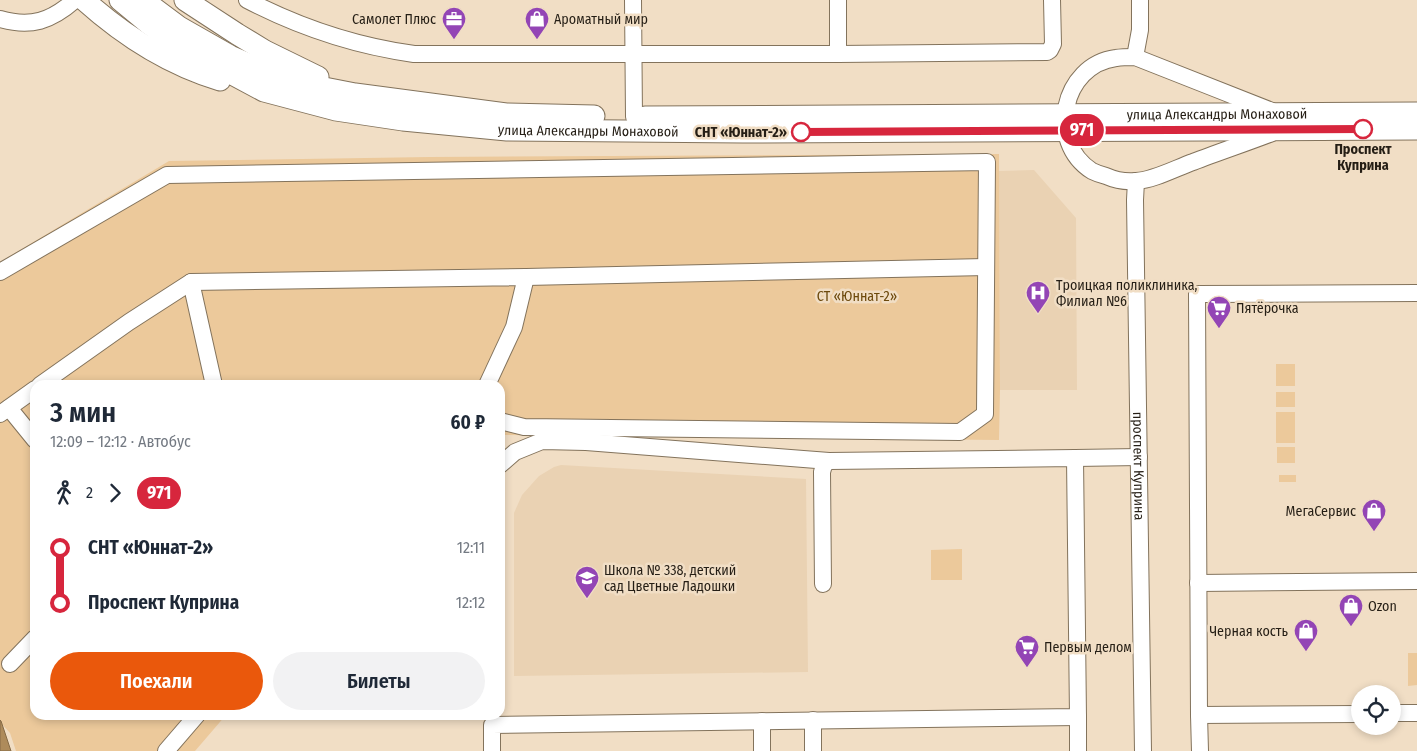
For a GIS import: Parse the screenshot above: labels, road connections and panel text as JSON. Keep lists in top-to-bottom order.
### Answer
{
  "streets": {
    "main road": ["улица Александры Монаховой"],
    "street": ["проспект Куприна"]
  },
  "parks": ["СТ «Юннат-2»"],
  "places": {
    "office": ["Самолет Плюс"],
    "shop": [
      "Ароматный мир",
      "МегаСервис",
      "Ozon",
      "Черная кость"
    ],
    "other": ["Проспект Куприна", "СНТ «Юннат-2»"],
    "hospital": ["Троицкая поликлиника, Филиал №6"],
    "supermarket": ["Пятёрочка", "Первым делом"],
    "school or university": ["Школа № 338, детский сад Цветные Ладошки"]
  },
  "lines": ["bus line 971"],
  "page": {
    "on_map": "971",
    "heading": ["3 мин", "12:09 – 12:12 · Автобус", "60 ₽"],
    "legs": ["2", "971"],
    "list": [
      {
        "name": "СНТ «Юннат-2»",
        "value": "12:11"
      },
      {
        "name": "Проспект Куприна",
        "value": "12:12"
      }
    ],
    "buttons": ["Поехали", "Билеты"]
  }
}
